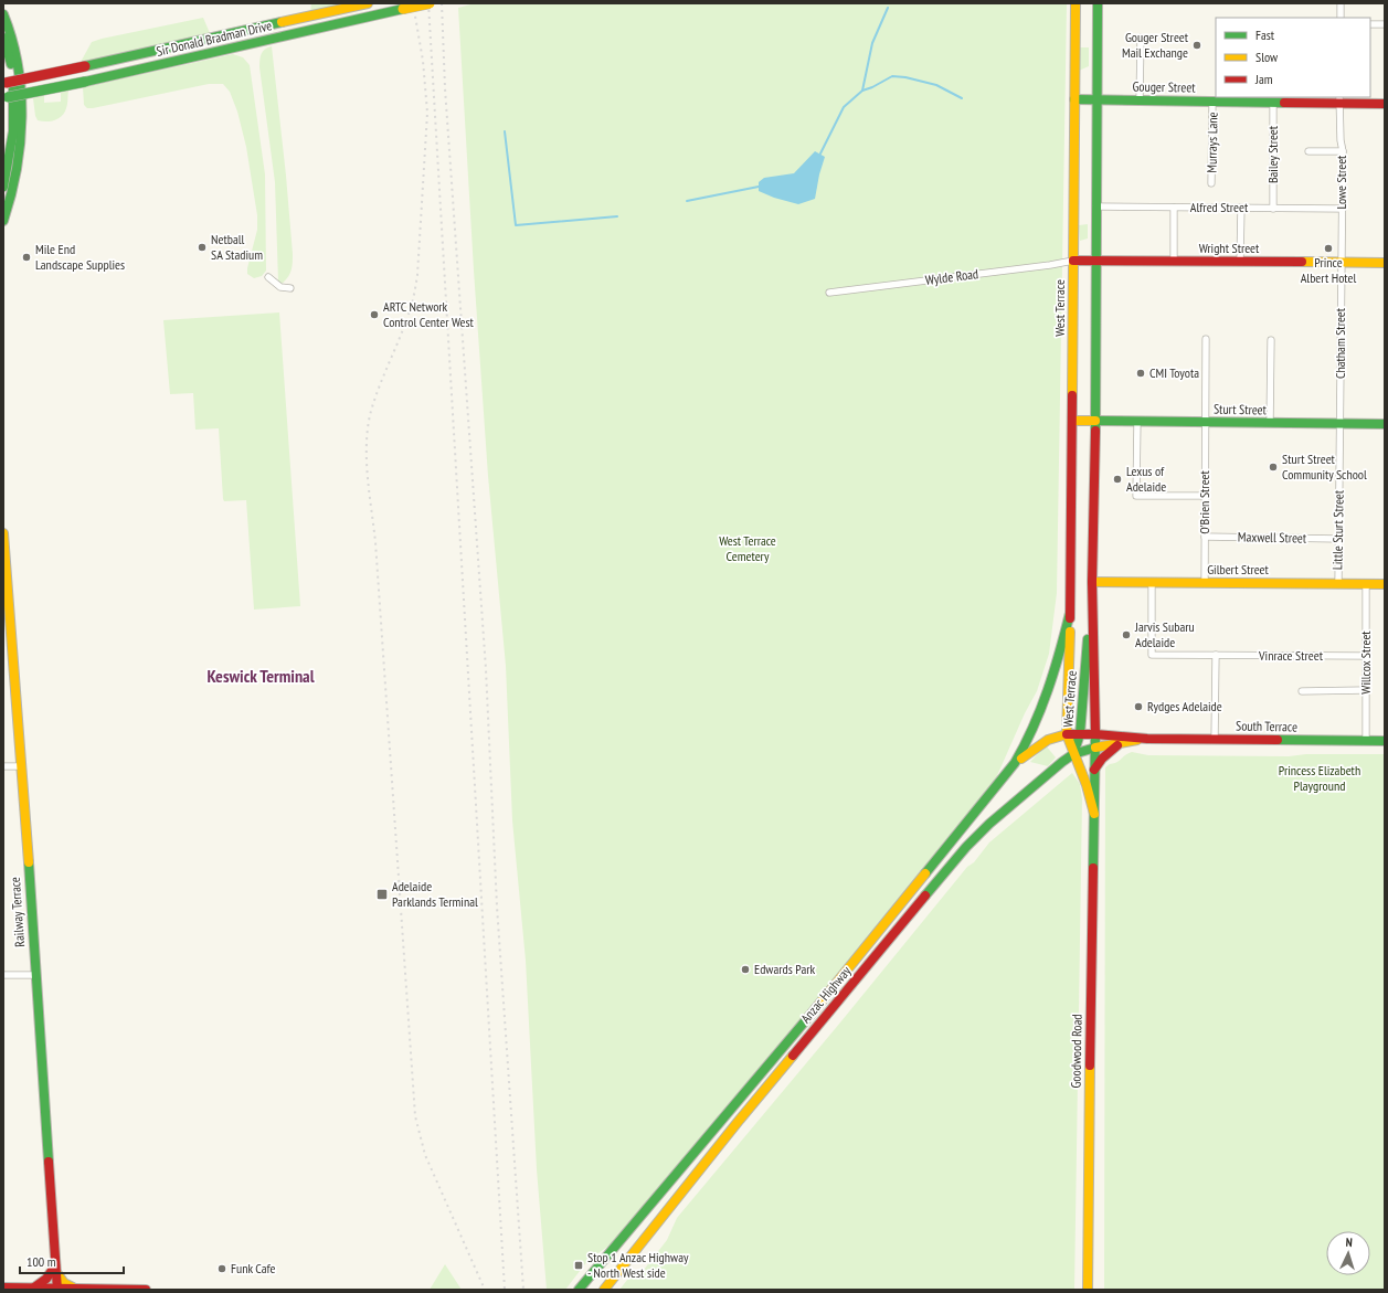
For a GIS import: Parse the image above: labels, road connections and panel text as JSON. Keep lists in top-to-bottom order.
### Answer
{
  "streets": {
    "main road": [
      "Sir Donald Bradman Drive",
      "Gouger Street",
      "Wright Street",
      "West Terrace",
      "Sturt Street",
      "Gilbert Street",
      "South Terrace",
      "Railway Terrace",
      "Anzac Highway",
      "Goodwood Road"
    ],
    "street": [
      "Murrays Lane",
      "Bailey Street",
      "Lowe Street",
      "Alfred Street",
      "Wylde Road",
      "Chatham Street",
      "O'Brien Street",
      "Little Sturt Street",
      "Maxwell Street",
      "Vinrace Street",
      "Willcox Street"
    ]
  },
  "crossings": [
    ["Gouger Street", "Murrays Lane"],
    ["Gouger Street", "Bailey Street"],
    ["Gouger Street", "Lowe Street"],
    ["Gouger Street", "West Terrace"],
    ["Bailey Street", "Alfred Street"],
    ["Lowe Street", "Alfred Street"],
    ["Lowe Street", "Wright Street"],
    ["Lowe Street", "Chatham Street"],
    ["Alfred Street", "West Terrace"],
    ["Wright Street", "Wylde Road"],
    ["Wright Street", "West Terrace"],
    ["Wright Street", "Chatham Street"],
    ["Wylde Road", "West Terrace"],
    ["West Terrace", "Sturt Street"],
    ["West Terrace", "Gilbert Street"],
    ["West Terrace", "South Terrace"],
    ["West Terrace", "Anzac Highway"],
    ["West Terrace", "Goodwood Road"],
    ["Chatham Street", "Sturt Street"],
    ["Chatham Street", "Little Sturt Street"],
    ["Sturt Street", "O'Brien Street"],
    ["Sturt Street", "Little Sturt Street"],
    ["O'Brien Street", "Maxwell Street"],
    ["O'Brien Street", "Gilbert Street"],
    ["Little Sturt Street", "Maxwell Street"],
    ["Little Sturt Street", "Gilbert Street"],
    ["Gilbert Street", "Vinrace Street"],
    ["Gilbert Street", "Willcox Street"],
    ["Vinrace Street", "Willcox Street"],
    ["Willcox Street", "South Terrace"],
    ["South Terrace", "Anzac Highway"],
    ["South Terrace", "Goodwood Road"],
    ["Anzac Highway", "Goodwood Road"]
  ],
  "districts": ["Keswick Terminal"],
  "parks": ["West Terrace Cemetery", "Princess Elizabeth Playground"],
  "places": {
    "other": [
      "Gouger Street Mail Exchange",
      "Netball SA Stadium",
      "Prince Albert Hotel",
      "Mile End Landscape Supplies",
      "ARTC Network Control Center West",
      "CMI Toyota",
      "Sturt Street Community School",
      "Lexus of Adelaide",
      "Jarvis Subaru Adelaide",
      "Rydges Adelaide",
      "Edwards Park",
      "Funk Cafe"
    ],
    "transit": ["Adelaide Parklands Terminal", "Stop 1 Anzac Highway - North West side"]
  },
  "legend": ["Fast", "Slow", "Jam"],
  "scale_bar": "100 m",
  "north": "top"
}
